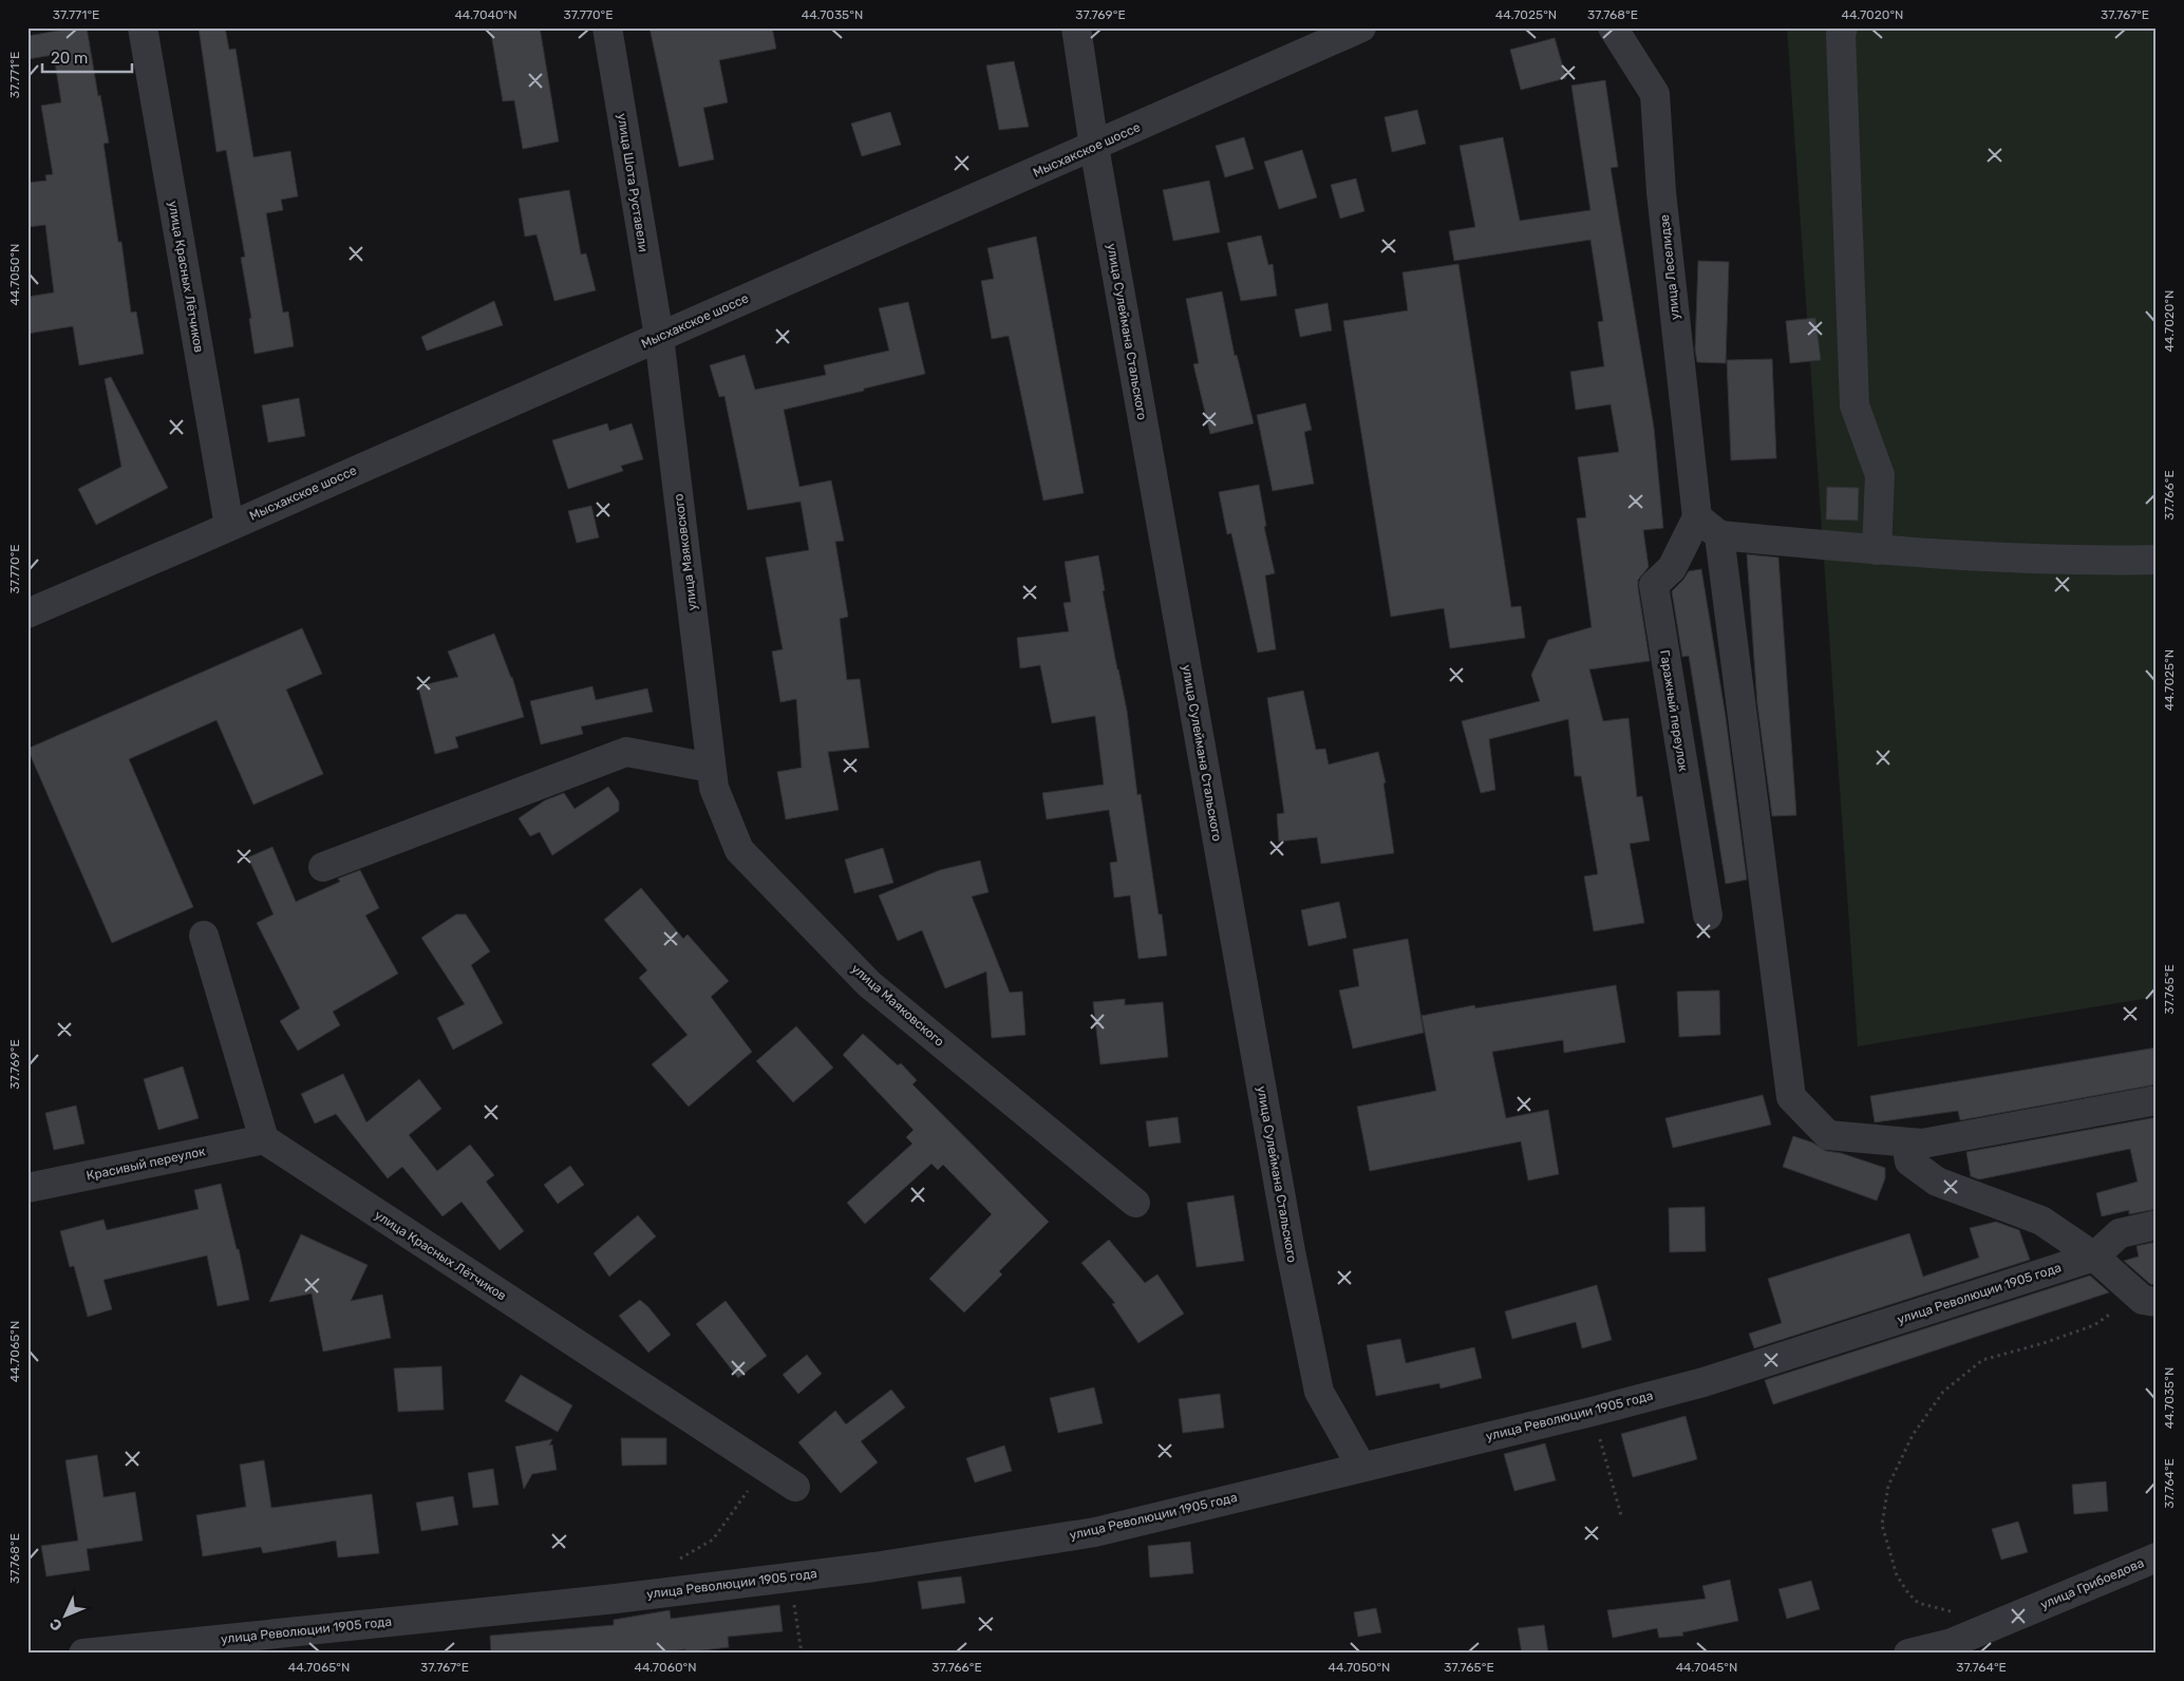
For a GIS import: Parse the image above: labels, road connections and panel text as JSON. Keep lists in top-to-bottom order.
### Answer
{
  "streets": {
    "street": [
      "Мысхакское шоссе",
      "улица Шота Руставели",
      "улица Леселидзе",
      "улица Красных Лётчиков",
      "улица Сулеймана Стальского",
      "улица Маяковского",
      "Гаражный переулок",
      "Красивый переулок",
      "улица Революции 1905 года",
      "улица Грибоедова"
    ]
  },
  "crossings": [
    ["Мысхакское шоссе", "улица Шота Руставели"],
    ["Мысхакское шоссе", "улица Красных Лётчиков"],
    ["Мысхакское шоссе", "улица Сулеймана Стальского"],
    ["Мысхакское шоссе", "улица Маяковского"],
    ["улица Шота Руставели", "улица Маяковского"],
    ["улица Леселидзе", "Гаражный переулок"],
    ["улица Красных Лётчиков", "Красивый переулок"],
    ["улица Сулеймана Стальского", "улица Революции 1905 года"]
  ],
  "scale_bar": "20 m",
  "north": "bottom left",
  "coordinates": [
    "37.771°E",
    "44.7040°N",
    "37.770°E",
    "44.7035°N",
    "37.769°E",
    "44.7025°N",
    "37.768°E",
    "44.7020°N",
    "37.767°E",
    "44.7050°N",
    "37.766°E",
    "37.765°E",
    "44.7065°N",
    "37.764°E",
    "44.7060°N",
    "44.7045°N"
  ]
}
